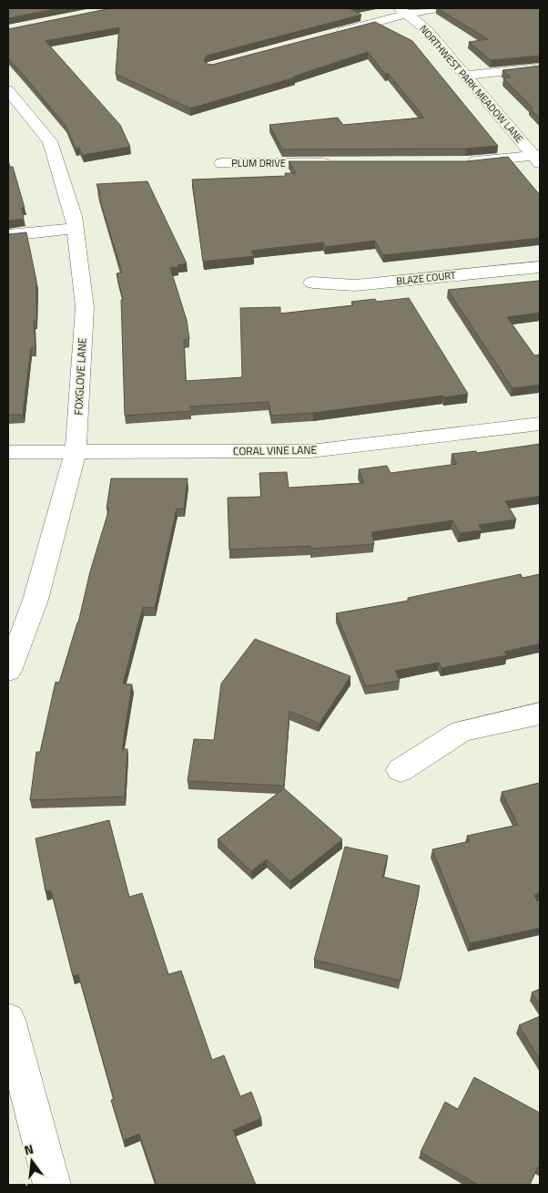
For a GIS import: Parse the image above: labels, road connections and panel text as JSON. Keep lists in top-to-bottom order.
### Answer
{
  "streets": {
    "street": [
      "NORTHWEST PARK MEADOW LANE",
      "PLUM DRIVE",
      "BLAZE COURT",
      "FOXGLOVE LANE",
      "CORAL VINE LANE"
    ]
  },
  "crossings": [
    ["FOXGLOVE LANE", "CORAL VINE LANE"]
  ],
  "north": "top"
}
